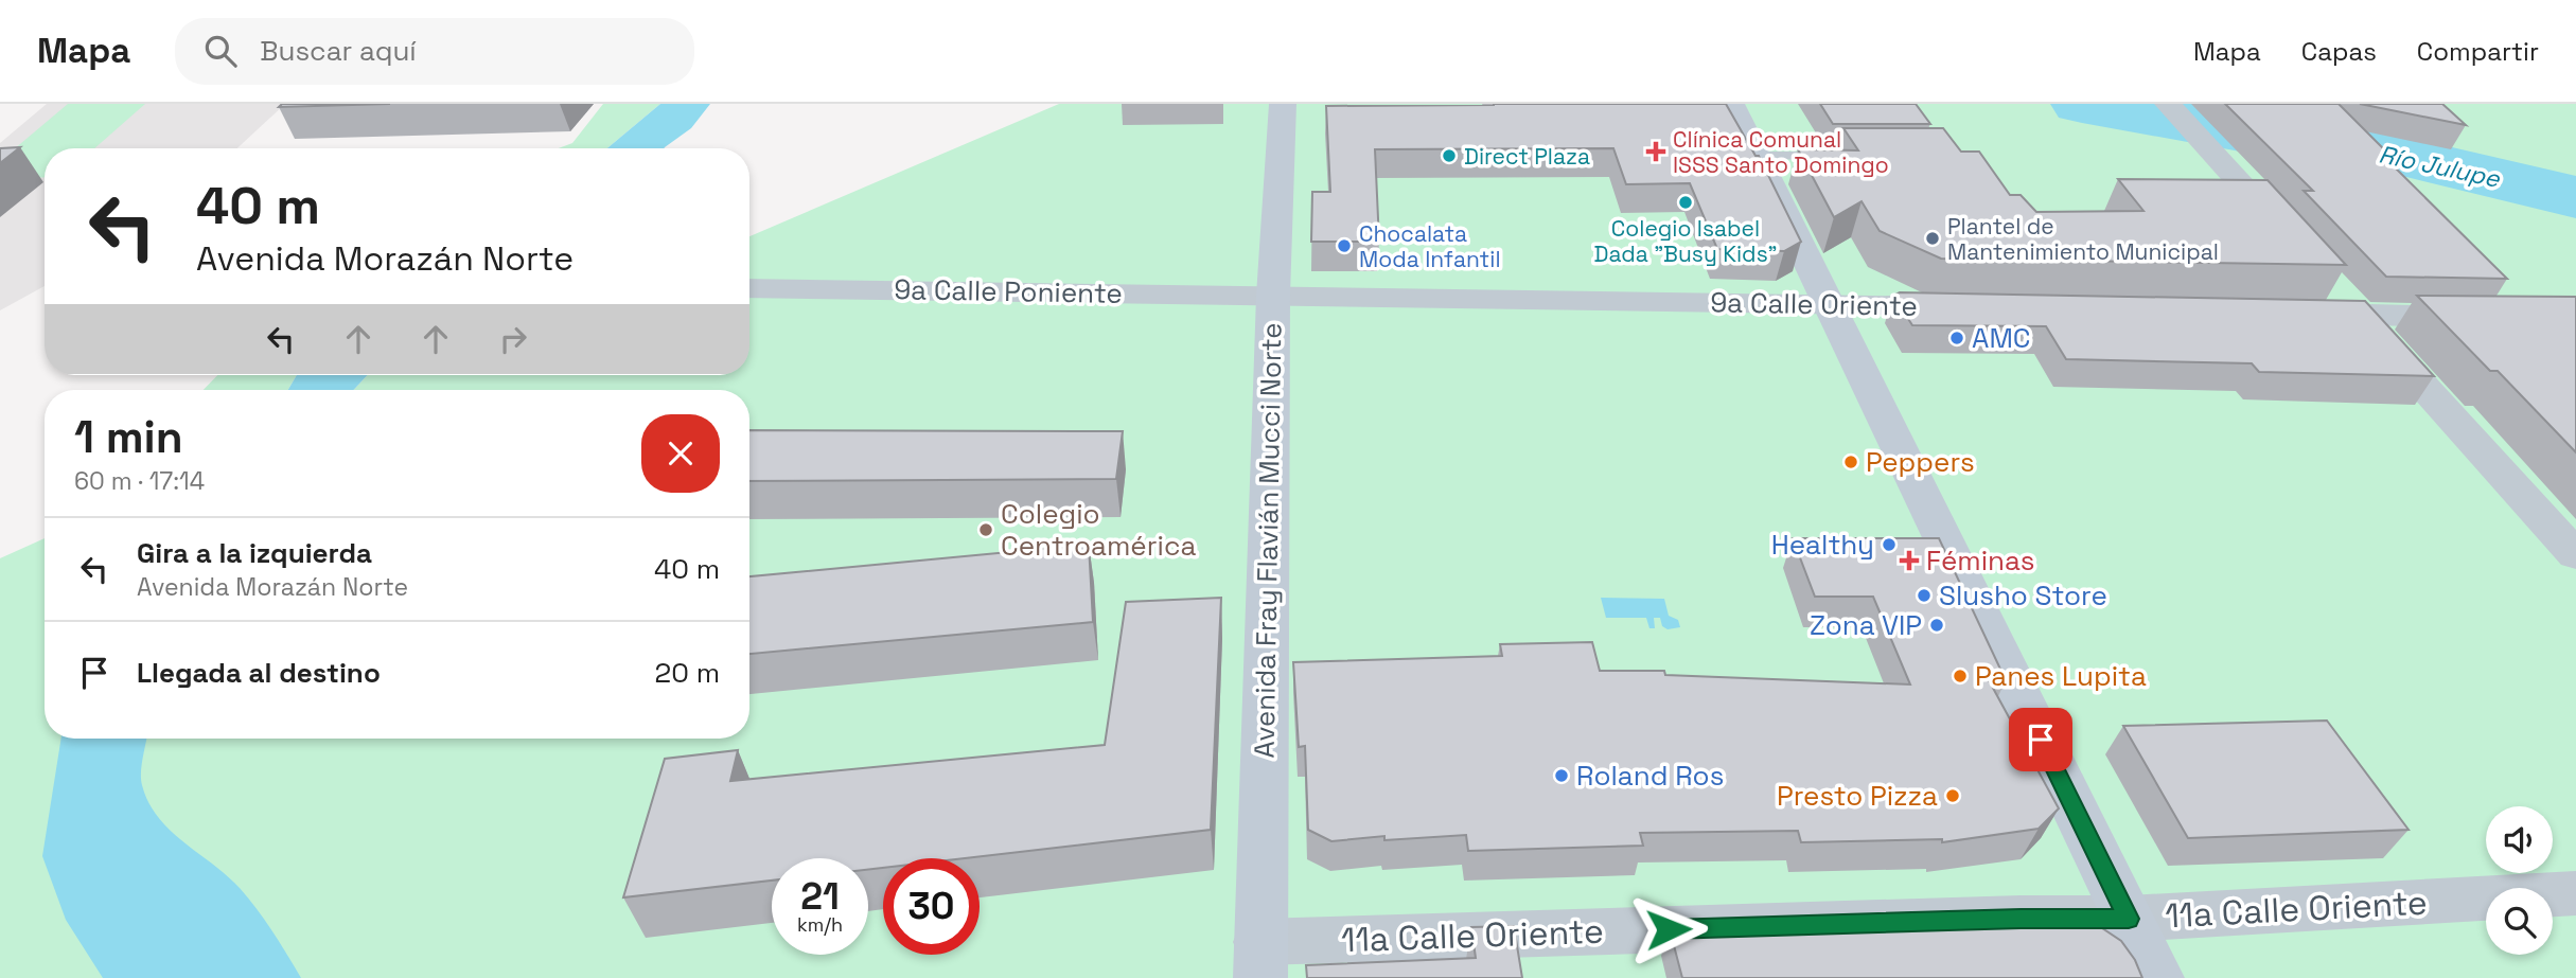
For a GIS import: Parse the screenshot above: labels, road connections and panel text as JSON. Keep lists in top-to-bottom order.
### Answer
{
  "streets": {
    "main road": ["Avenida Fray Flavián Mucci Norte"],
    "street": ["9a Calle Poniente", "9a Calle Oriente", "11a Calle Oriente"]
  },
  "crossings": [
    ["9a Calle Poniente", "9a Calle Oriente"],
    ["9a Calle Poniente", "Avenida Fray Flavián Mucci Norte"],
    ["9a Calle Oriente", "Avenida Fray Flavián Mucci Norte"],
    ["Avenida Fray Flavián Mucci Norte", "11a Calle Oriente"]
  ],
  "water": ["Río Julupe"],
  "places": {
    "health": ["Clínica Comunal ISSS Santo Domingo", "Féminas"],
    "other": [
      "Direct Plaza",
      "Colegio Isabel Dada \"Busy Kids\"",
      "Plantel de Mantenimiento Municipal",
      "Chocalata Moda Infantil",
      "AMC",
      "Peppers",
      "Colegio Centroamérica",
      "Healthy",
      "Slusho Store",
      "Zona VIP",
      "Panes Lupita",
      "Roland Ros",
      "Presto Pizza"
    ]
  },
  "page": {
    "header": "Mapa",
    "search": "Buscar aquí",
    "nav": ["Mapa", "Capas", "Compartir"],
    "turn": ["40 m", "Avenida Morazán Norte"],
    "heading": ["1 min", "60 m · 17:14"],
    "list": [
      {
        "name": "Gira a la izquierda",
        "note": "Avenida Morazán Norte",
        "value": "40 m"
      },
      {
        "name": "Llegada al destino",
        "value": "20 m"
      }
    ],
    "speed": "21 km/h",
    "limit": "30"
  }
}
